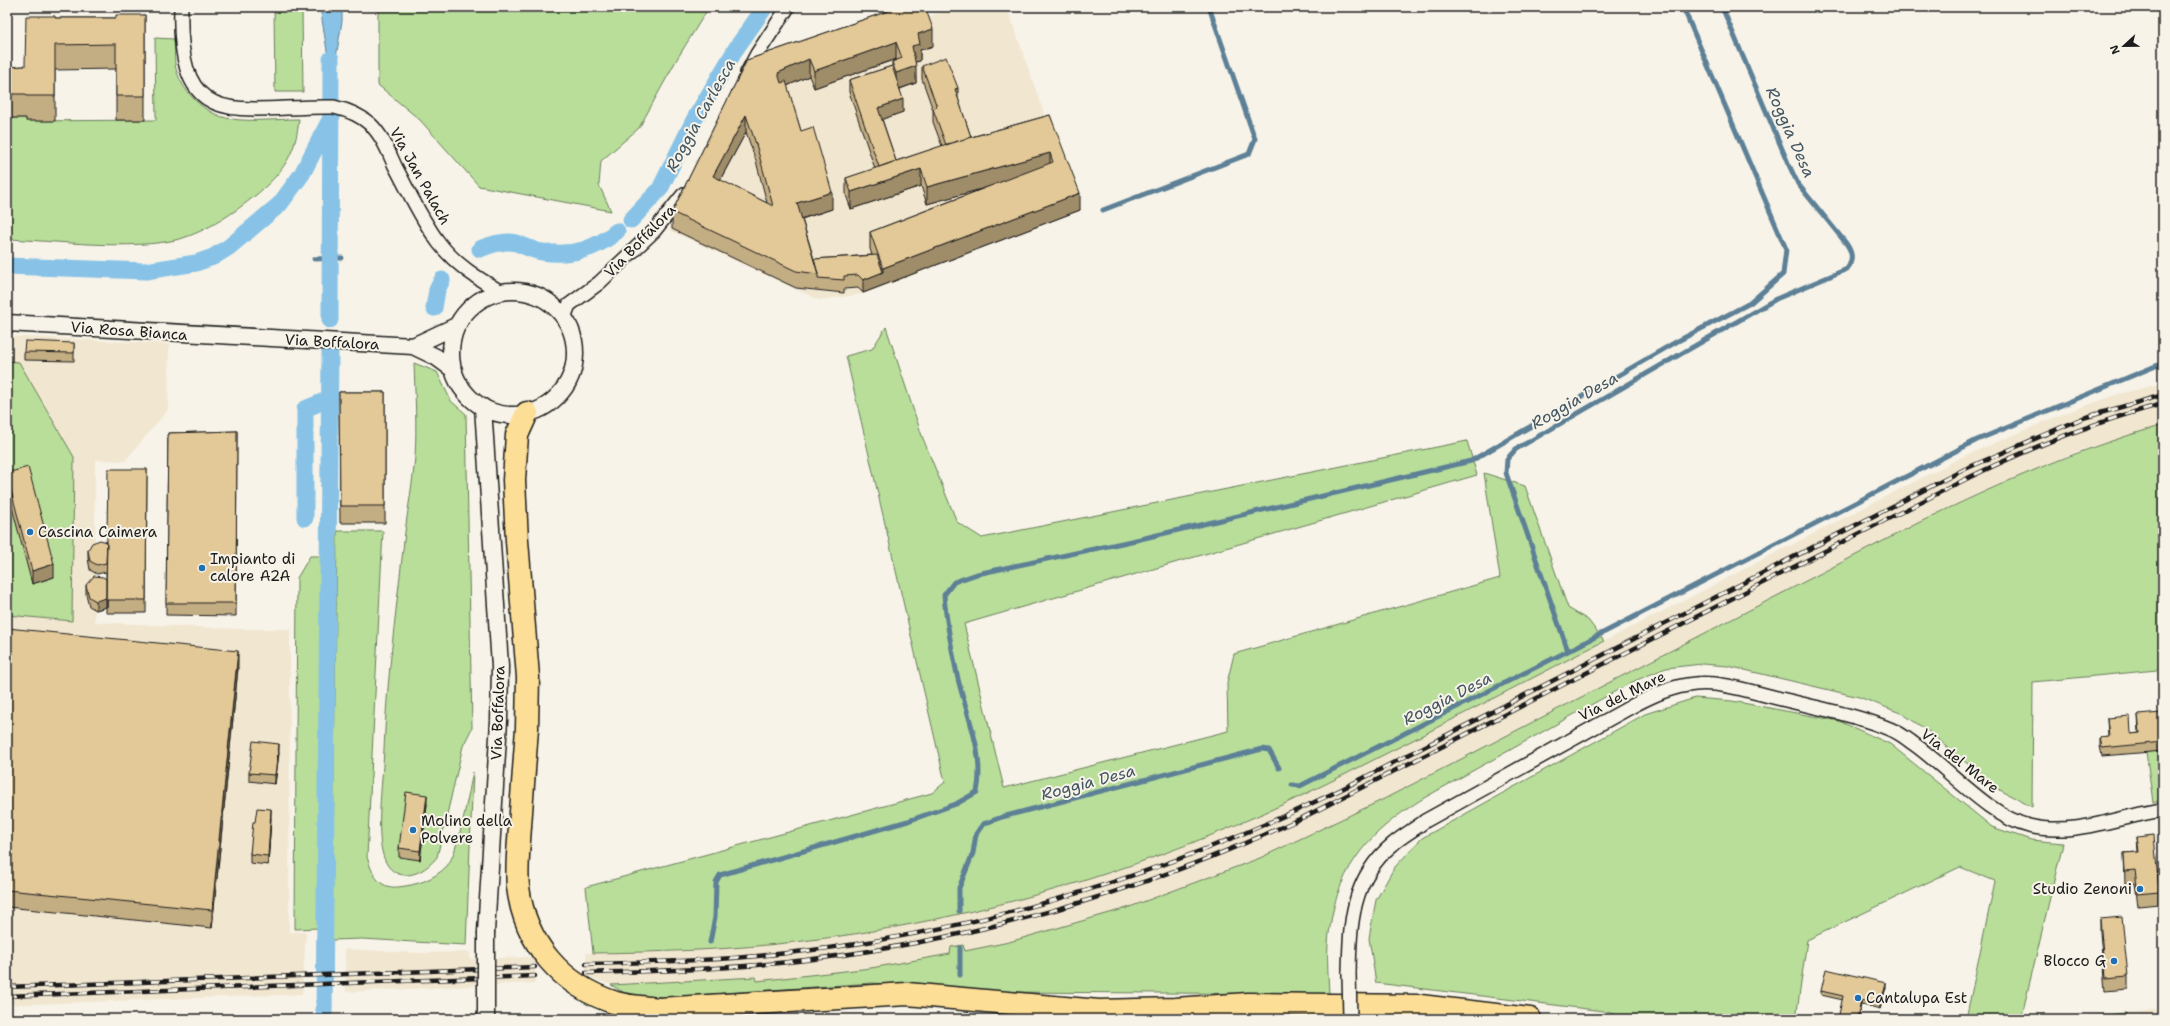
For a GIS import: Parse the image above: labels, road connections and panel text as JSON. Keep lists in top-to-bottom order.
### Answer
{
  "streets": {
    "street": [
      "Via Jan Palach",
      "Via Boffalora",
      "Via Rosa Bianca",
      "Via del Mare"
    ]
  },
  "crossings": [
    ["Via Jan Palach", "Via Boffalora"],
    ["Via Boffalora", "Via Rosa Bianca"]
  ],
  "water": ["Roggia Carlesca", "Roggia Desa"],
  "places": [
    "Cascina Caimera",
    "Impianto di calore A2A",
    "Molino della Polvere",
    "Studio Zenoni",
    "Blocco G",
    "Cantalupa Est"
  ],
  "north": "left"
}
